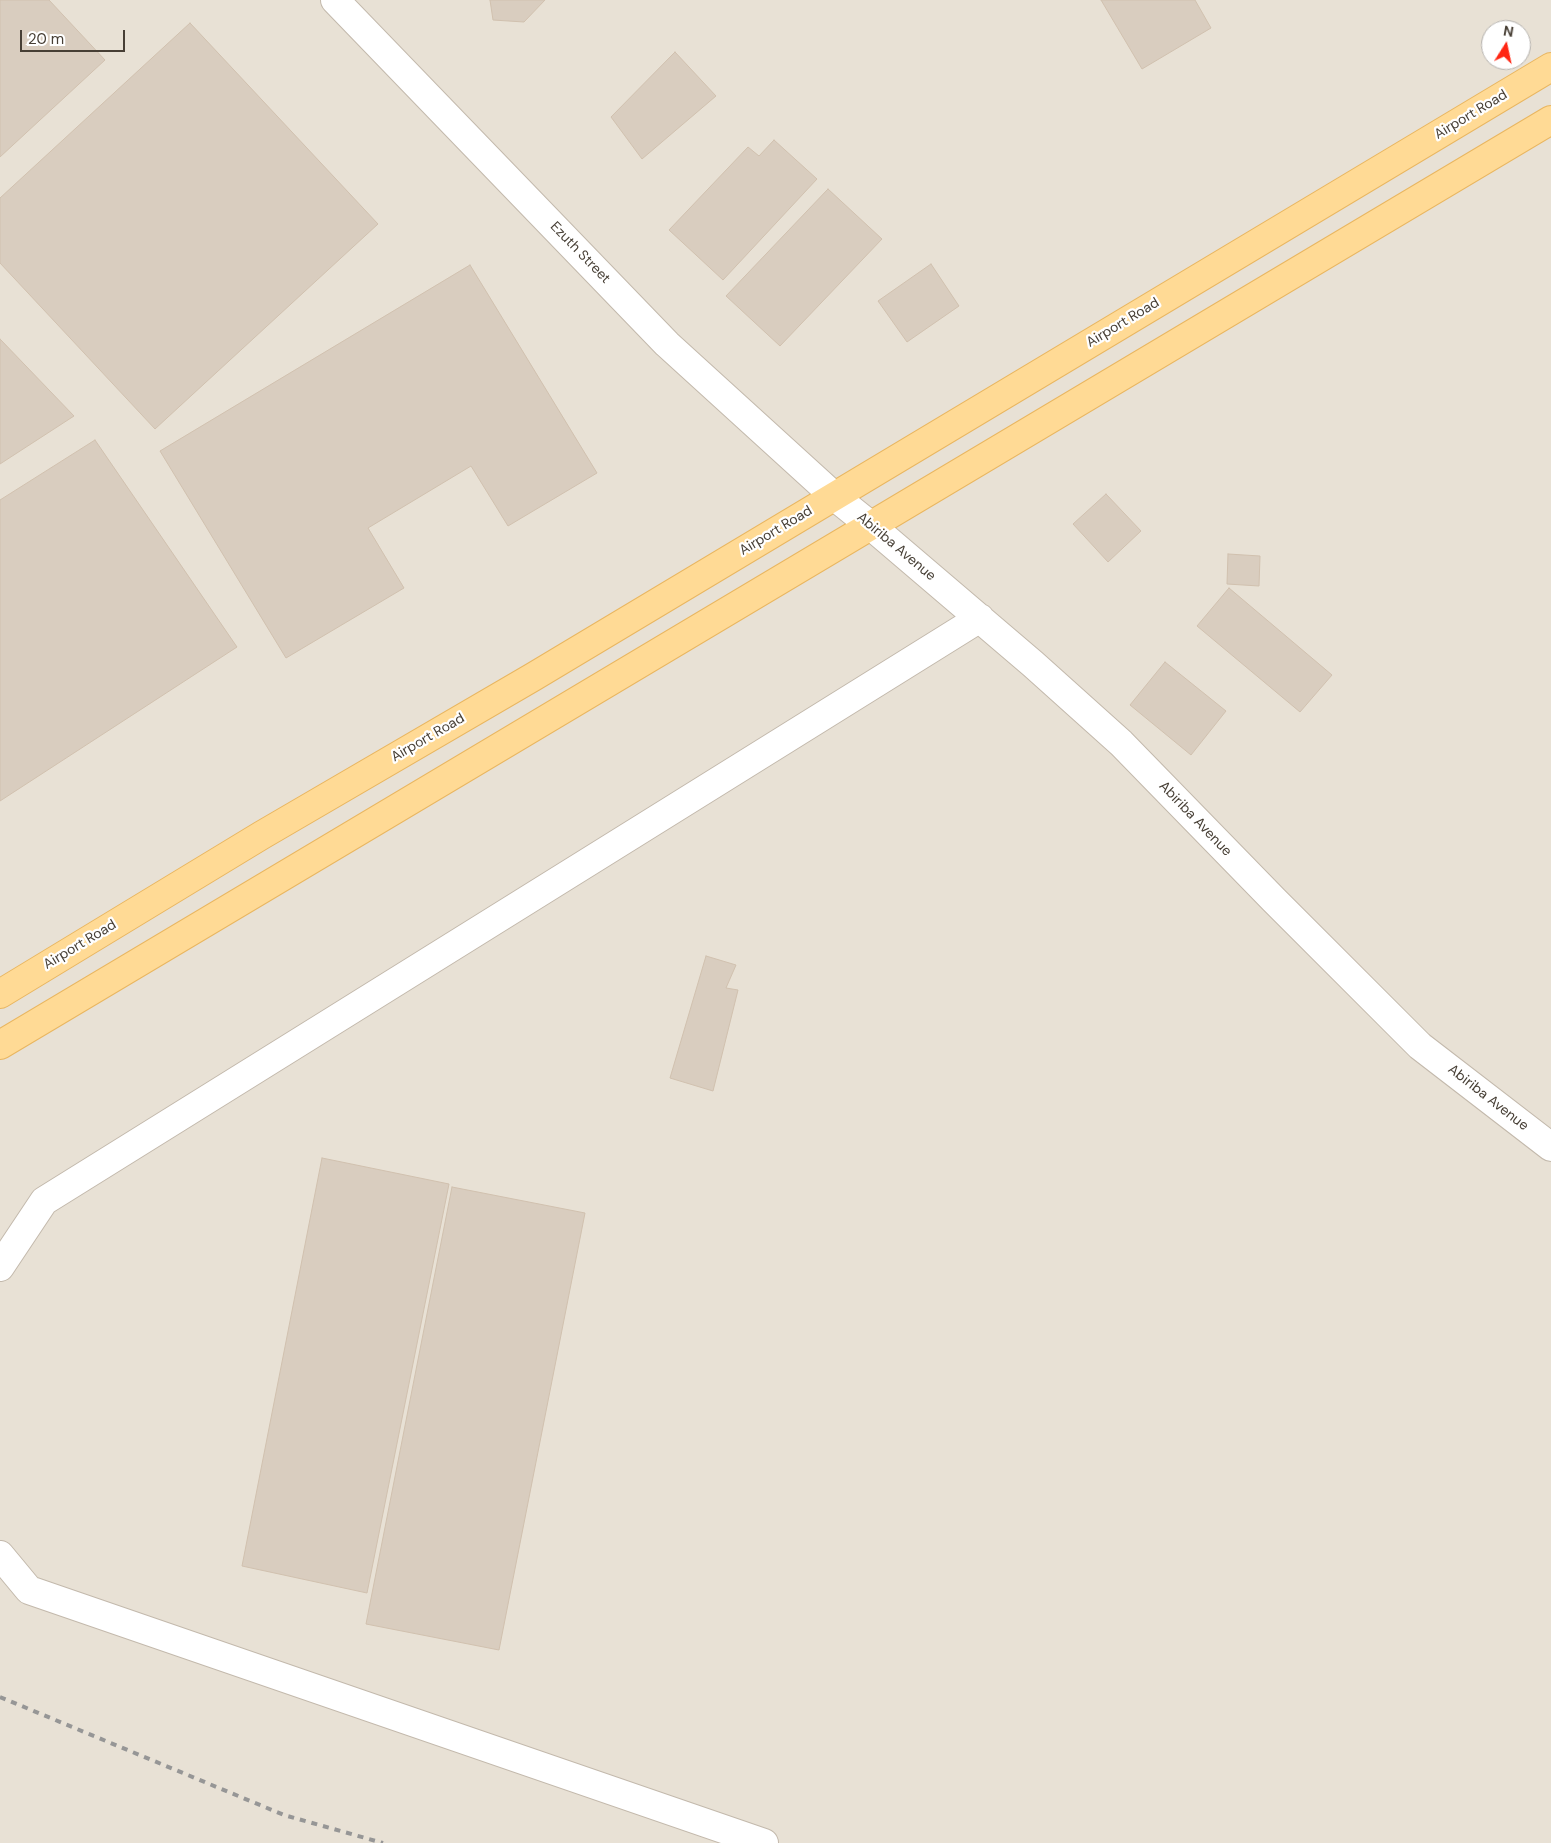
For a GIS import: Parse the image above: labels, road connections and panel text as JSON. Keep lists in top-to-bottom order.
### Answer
{
  "streets": {
    "main road": ["Airport Road"],
    "street": ["Ezuth Street", "Abiriba Avenue"]
  },
  "crossings": [
    ["Airport Road", "Ezuth Street"],
    ["Airport Road", "Abiriba Avenue"],
    ["Ezuth Street", "Abiriba Avenue"]
  ],
  "scale_bar": "20 m",
  "north": "top"
}
